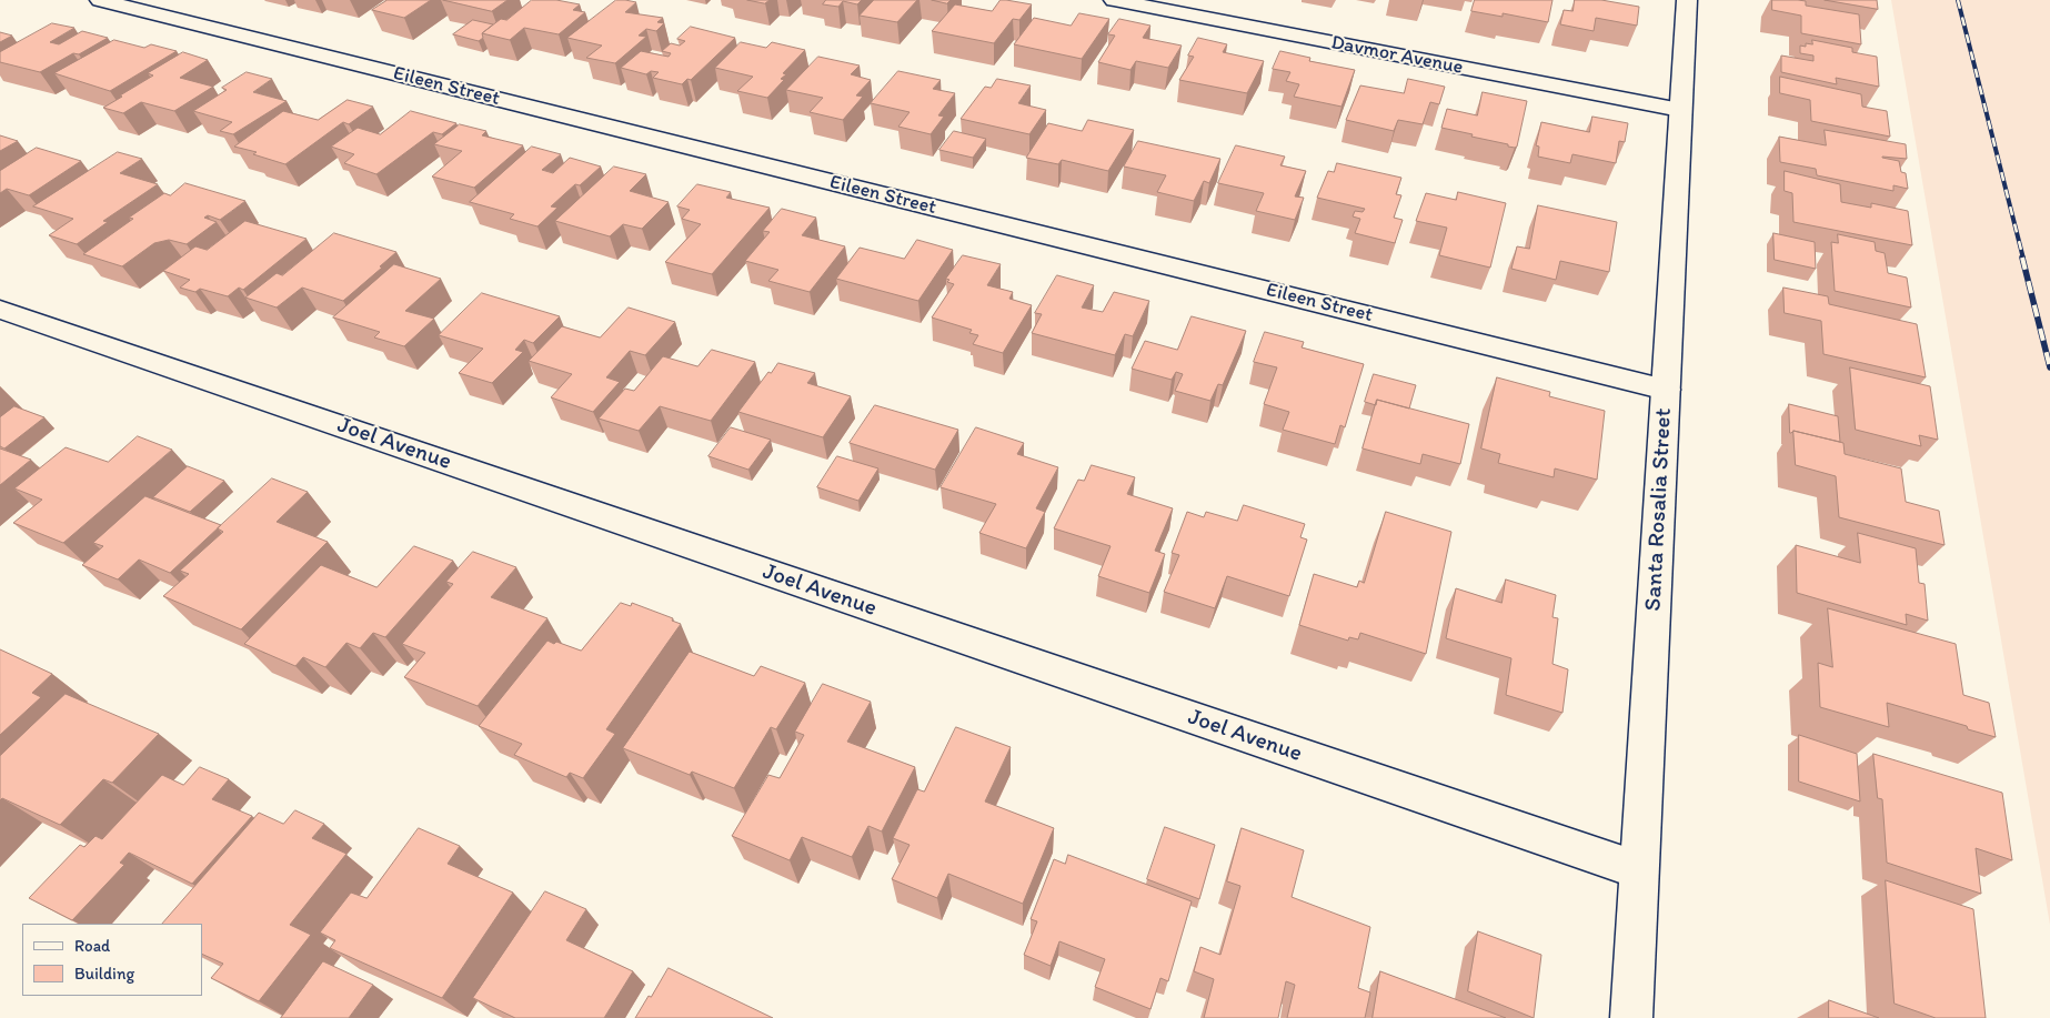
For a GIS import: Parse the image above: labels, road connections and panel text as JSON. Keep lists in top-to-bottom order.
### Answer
{
  "streets": {
    "street": [
      "Davmor Avenue",
      "Eileen Street",
      "Joel Avenue",
      "Santa Rosalia Street"
    ]
  },
  "crossings": [
    ["Davmor Avenue", "Santa Rosalia Street"],
    ["Eileen Street", "Santa Rosalia Street"],
    ["Joel Avenue", "Santa Rosalia Street"]
  ],
  "legend": ["Road", "Building"]
}
